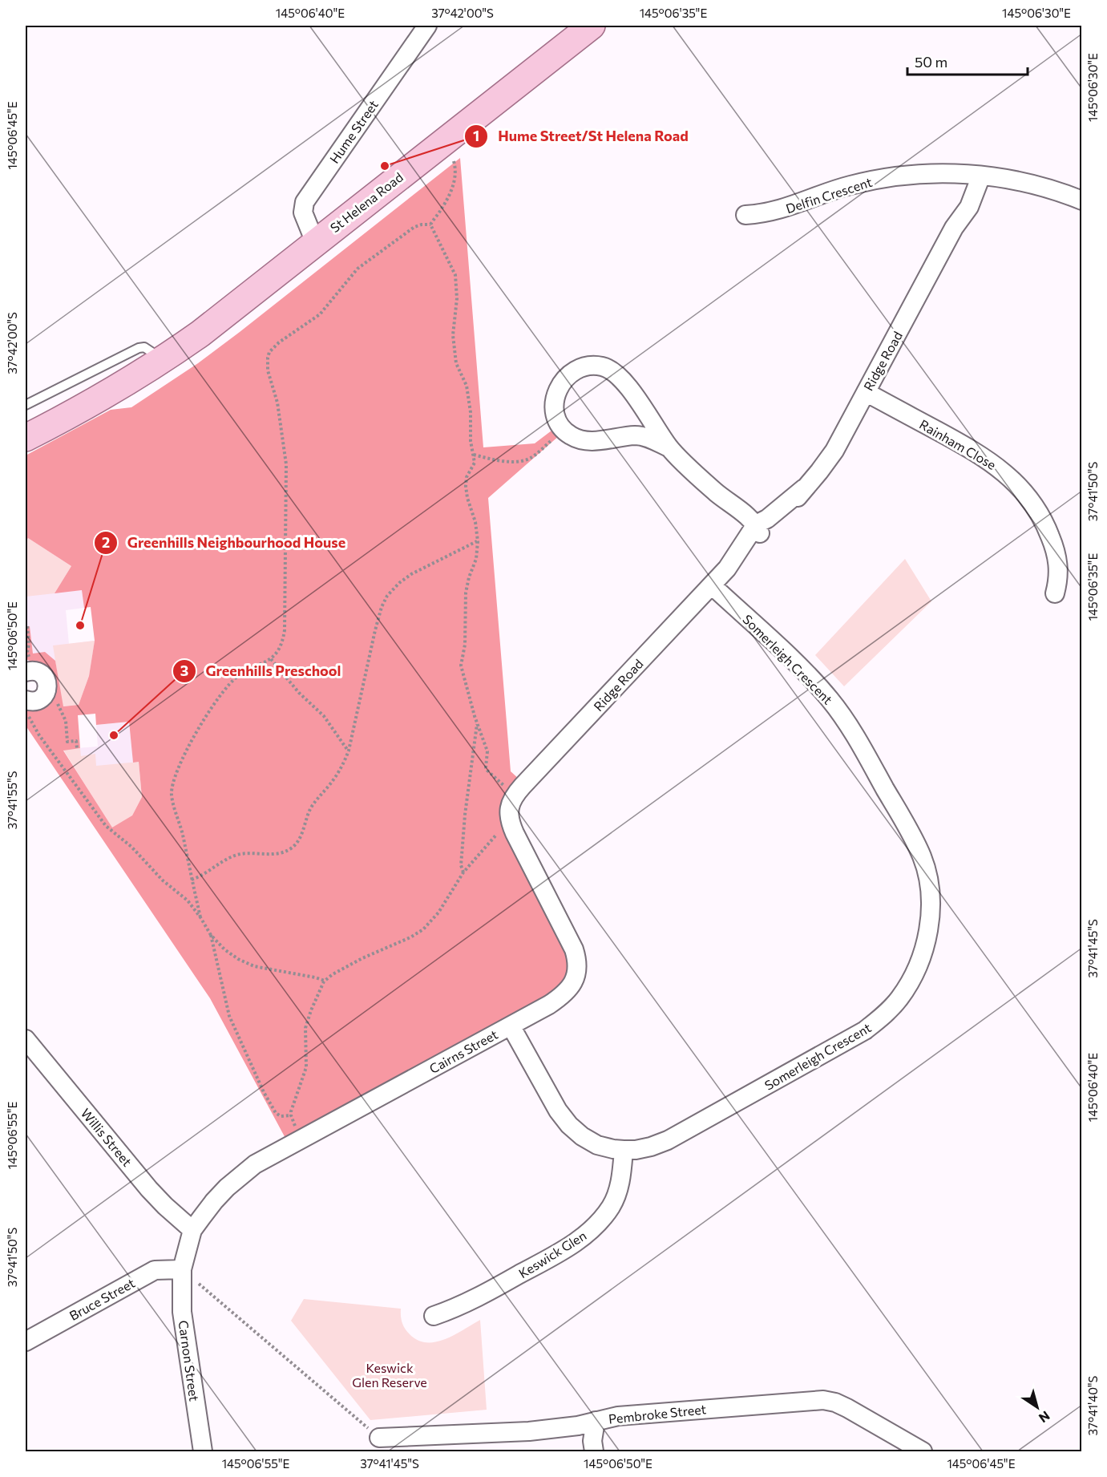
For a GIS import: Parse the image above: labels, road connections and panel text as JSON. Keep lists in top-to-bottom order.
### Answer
{
  "streets": {
    "main road": ["St Helena Road"],
    "street": [
      "Hume Street",
      "Delfin Crescent",
      "Ridge Road",
      "Rainham Close",
      "Somerleigh Crescent",
      "Cairns Street",
      "Willis Street",
      "Keswick Glen",
      "Bruce Street",
      "Carnon Street",
      "Pembroke Street"
    ]
  },
  "crossings": [
    ["Hume Street", "St Helena Road"],
    ["Delfin Crescent", "Ridge Road"],
    ["Ridge Road", "Rainham Close"],
    ["Ridge Road", "Somerleigh Crescent"],
    ["Somerleigh Crescent", "Cairns Street"],
    ["Somerleigh Crescent", "Keswick Glen"],
    ["Cairns Street", "Willis Street"],
    ["Bruce Street", "Carnon Street"]
  ],
  "parks": ["Keswick Glen Reserve"],
  "places": ["Hume Street/St Helena Road", "Greenhills Neighbourhood House", "Greenhills Preschool"],
  "scale_bar": "50 m",
  "north": "bottom right",
  "coordinates": [
    "145°06'40\"E",
    "37°42'00\"S",
    "145°06'35\"E",
    "145°06'30\"E",
    "145°06'45\"E",
    "37°41'50\"S",
    "145°06'50\"E",
    "37°41'55\"S",
    "37°41'45\"S",
    "145°06'55\"E",
    "37°41'40\"S"
  ]
}
